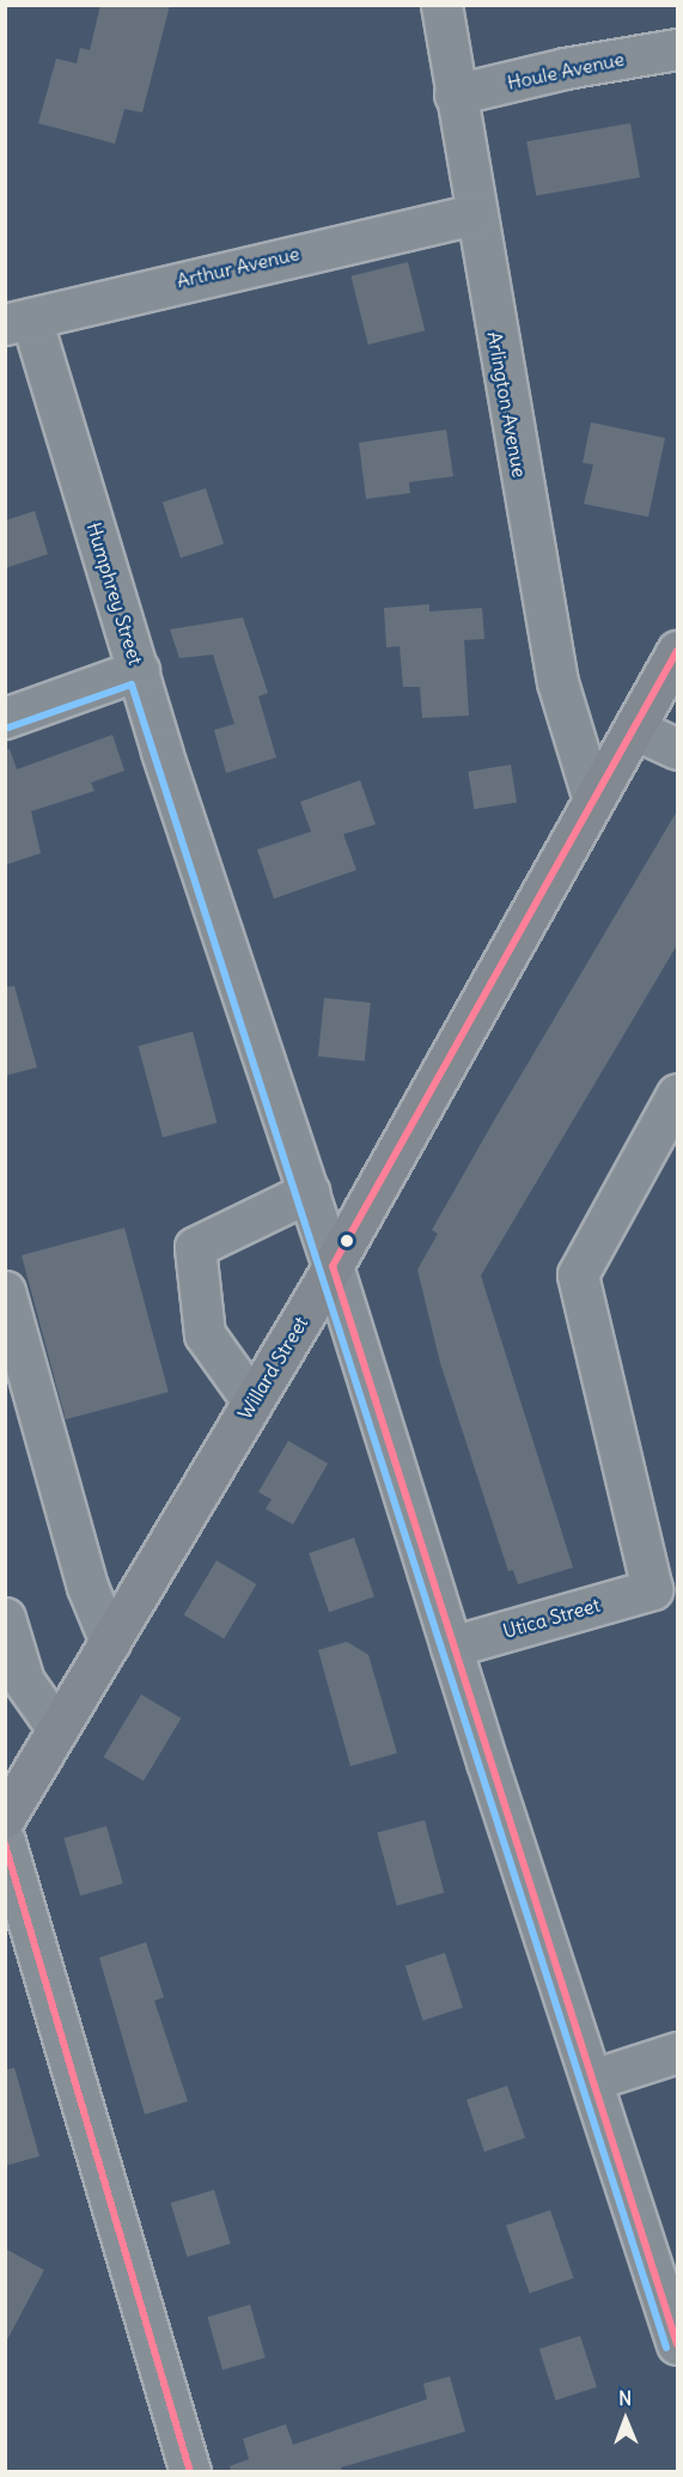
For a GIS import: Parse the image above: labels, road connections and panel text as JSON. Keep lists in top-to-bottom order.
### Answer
{
  "streets": {
    "main road": ["Willard Street"],
    "street": [
      "Houle Avenue",
      "Arthur Avenue",
      "Arlington Avenue",
      "Humphrey Street",
      "Utica Street"
    ]
  },
  "crossings": [
    ["Houle Avenue", "Arlington Avenue"],
    ["Arthur Avenue", "Arlington Avenue"],
    ["Arthur Avenue", "Humphrey Street"],
    ["Arlington Avenue", "Willard Street"],
    ["Humphrey Street", "Willard Street"],
    ["Humphrey Street", "Utica Street"]
  ],
  "north": "top"
}
